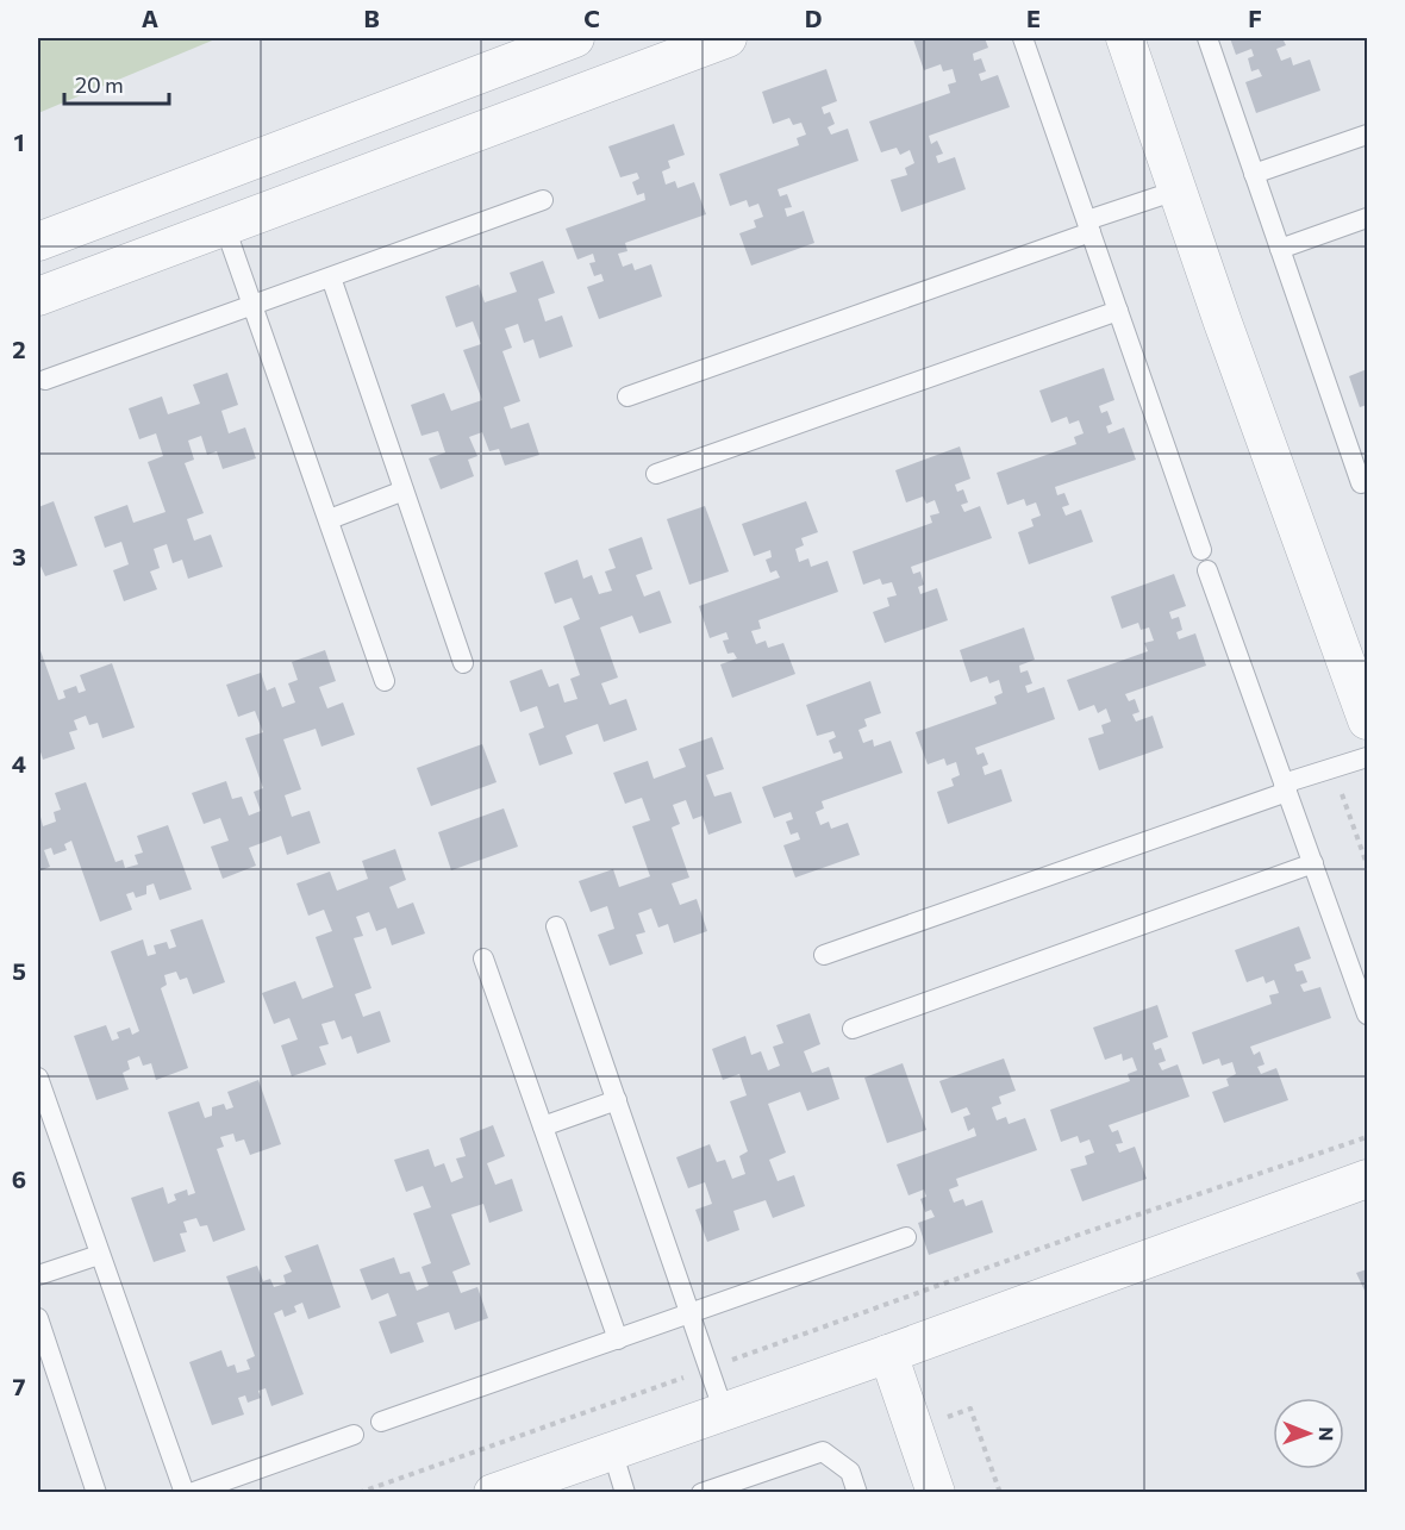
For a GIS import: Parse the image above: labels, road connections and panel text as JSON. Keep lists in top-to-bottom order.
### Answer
{
  "scale_bar": "20 m",
  "north": "right",
  "grid": {
    "columns": [
      "A",
      "B",
      "C",
      "D",
      "E",
      "F"
    ],
    "rows": [
      "1",
      "2",
      "3",
      "4",
      "5",
      "6",
      "7"
    ]
  }
}
